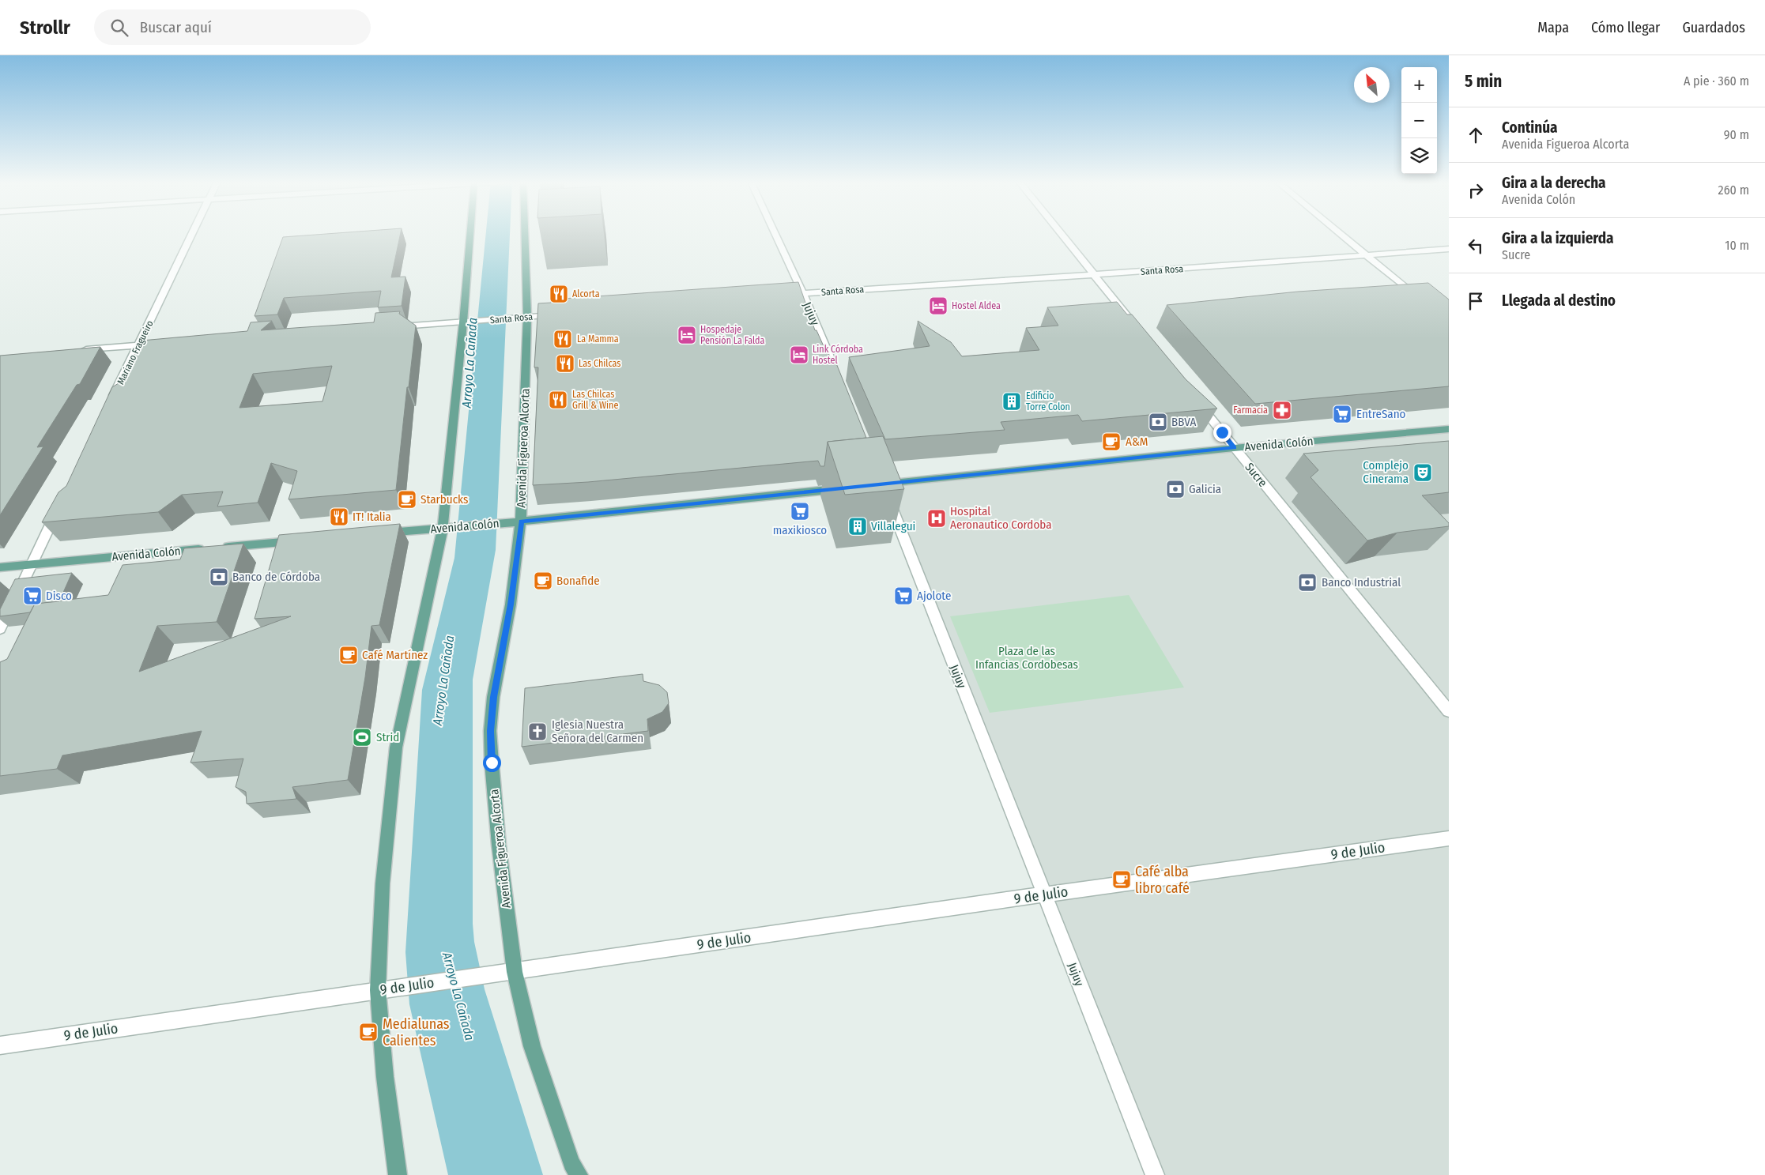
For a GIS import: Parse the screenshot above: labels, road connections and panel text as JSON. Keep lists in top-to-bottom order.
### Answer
{
  "streets": {
    "main road": ["Avenida Colón", "Avenida Figueroa Alcorta"],
    "street": [
      "Santa Rosa",
      "Jujuy",
      "Mariano Fragueiro",
      "Sucre",
      "9 de Julio"
    ]
  },
  "crossings": [
    ["Santa Rosa", "Jujuy"],
    ["Santa Rosa", "Avenida Figueroa Alcorta"],
    ["Jujuy", "Avenida Colón"],
    ["Jujuy", "9 de Julio"],
    ["Avenida Colón", "Avenida Figueroa Alcorta"],
    ["Avenida Colón", "Sucre"],
    ["Avenida Figueroa Alcorta", "9 de Julio"]
  ],
  "water": ["Arroyo La Cañada"],
  "parks": ["Plaza de las Infancias Cordobesas"],
  "places": {
    "restaurant": [
      "Alcorta",
      "La Mamma",
      "Las Chilcas",
      "Las Chilcas Grill & Wine",
      "IT! Italia"
    ],
    "hotel": ["Hostel Aldea", "Hospedaje Pensión La Falda", "Link Córdoba Hostel"],
    "building": ["Edificio Torre Colon", "Villalegui"],
    "pharmacy": ["Farmacia"],
    "supermarket": [
      "EntreSano",
      "maxikiosco",
      "Disco",
      "Ajolote"
    ],
    "bank": [
      "BBVA",
      "Galicia",
      "Banco de Córdoba",
      "Banco Industrial"
    ],
    "cafe": [
      "A&M",
      "Starbucks",
      "Bonafide",
      "Café Martínez",
      "Café alba libro café",
      "Medialunas Calientes"
    ],
    "theatre": ["Complejo Cinerama"],
    "hospital": ["Hospital Aeronautico Cordoba"],
    "church": ["Iglesia Nuestra Señora del Carmen"],
    "sports": ["Strid"]
  },
  "north": "top left",
  "page": {
    "header": "Strollr",
    "search": "Buscar aquí",
    "nav": ["Mapa", "Cómo llegar", "Guardados"],
    "heading": ["5 min", "A pie · 360 m"],
    "map_buttons": ["+", "−"],
    "list": [
      ["Continúa", "Avenida Figueroa Alcorta", "90 m"],
      ["Gira a la derecha", "Avenida Colón", "260 m"],
      ["Gira a la izquierda", "Sucre", "10 m"],
      "Llegada al destino"
    ]
  }
}
